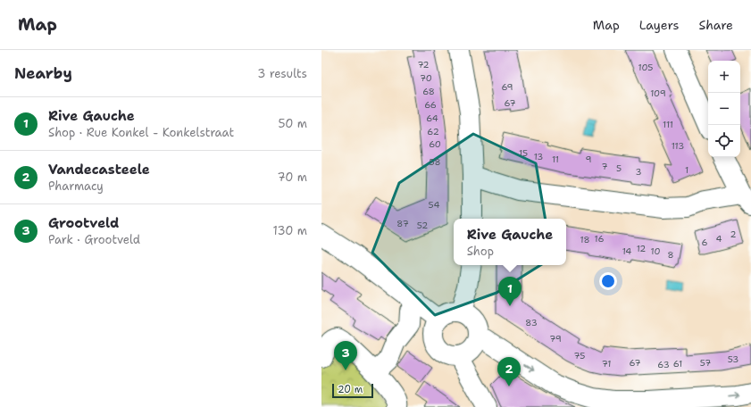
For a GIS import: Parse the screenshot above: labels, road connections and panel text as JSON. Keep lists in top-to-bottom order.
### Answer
{
  "house_numbers": [
    "72",
    "105",
    "70",
    "69",
    "68",
    "109",
    "67",
    "66",
    "64",
    "111",
    "62",
    "60",
    "113",
    "15",
    "13",
    "11",
    "9",
    "58",
    "7",
    "5",
    "1",
    "3",
    "54",
    "87",
    "52",
    "2",
    "16",
    "4",
    "18",
    "6",
    "12",
    "14",
    "10",
    "8",
    "83",
    "79",
    "75",
    "53",
    "67",
    "57",
    "71",
    "61",
    "63"
  ],
  "scale_bar": "20 m",
  "page": {
    "header": "Map",
    "nav": ["Map", "Layers", "Share"],
    "heading": ["Nearby", "3 results"],
    "map_buttons": ["+", "−"],
    "list": [
      {
        "mark": "1",
        "name": "Rive Gauche",
        "note": "Shop · Rue Konkel - Konkelstraat",
        "value": "50 m"
      },
      {
        "mark": "2",
        "name": "Vandecasteele",
        "note": "Pharmacy",
        "value": "70 m"
      },
      {
        "mark": "3",
        "name": "Grootveld",
        "note": "Park · Grootveld",
        "value": "130 m"
      }
    ],
    "popup": ["Rive Gauche", "Shop"],
    "pins": ["1", "3", "2"],
    "scale": "20 m"
  }
}
